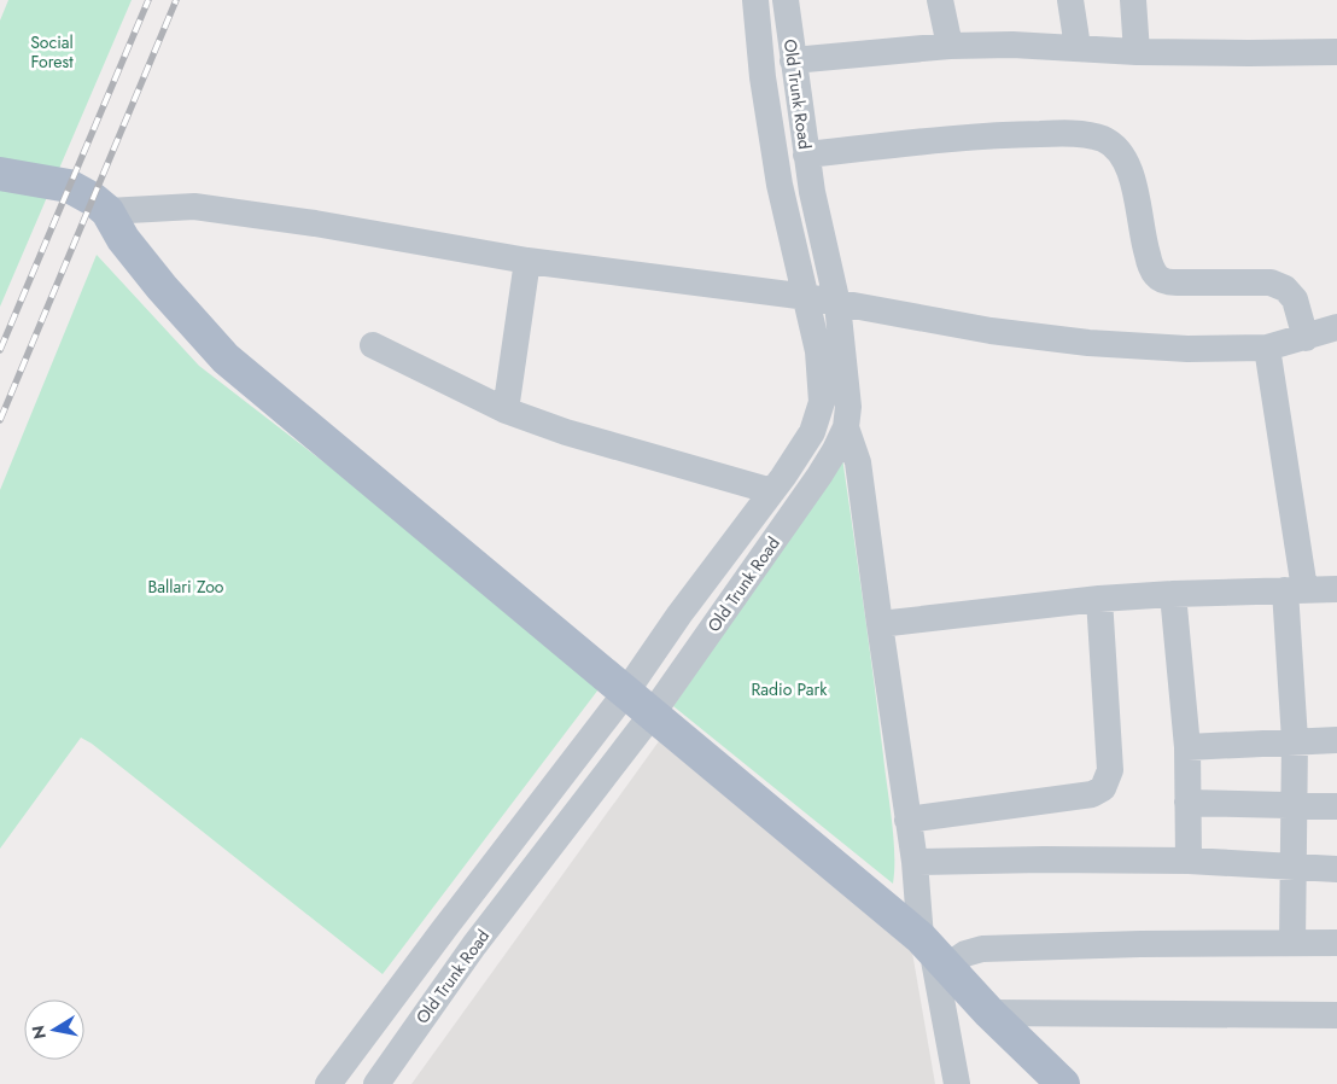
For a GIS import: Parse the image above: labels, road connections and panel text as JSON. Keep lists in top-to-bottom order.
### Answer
{
  "streets": {
    "street": ["Old Trunk Road"]
  },
  "parks": ["Social Forest", "Ballari Zoo", "Radio Park"],
  "north": "left"
}
